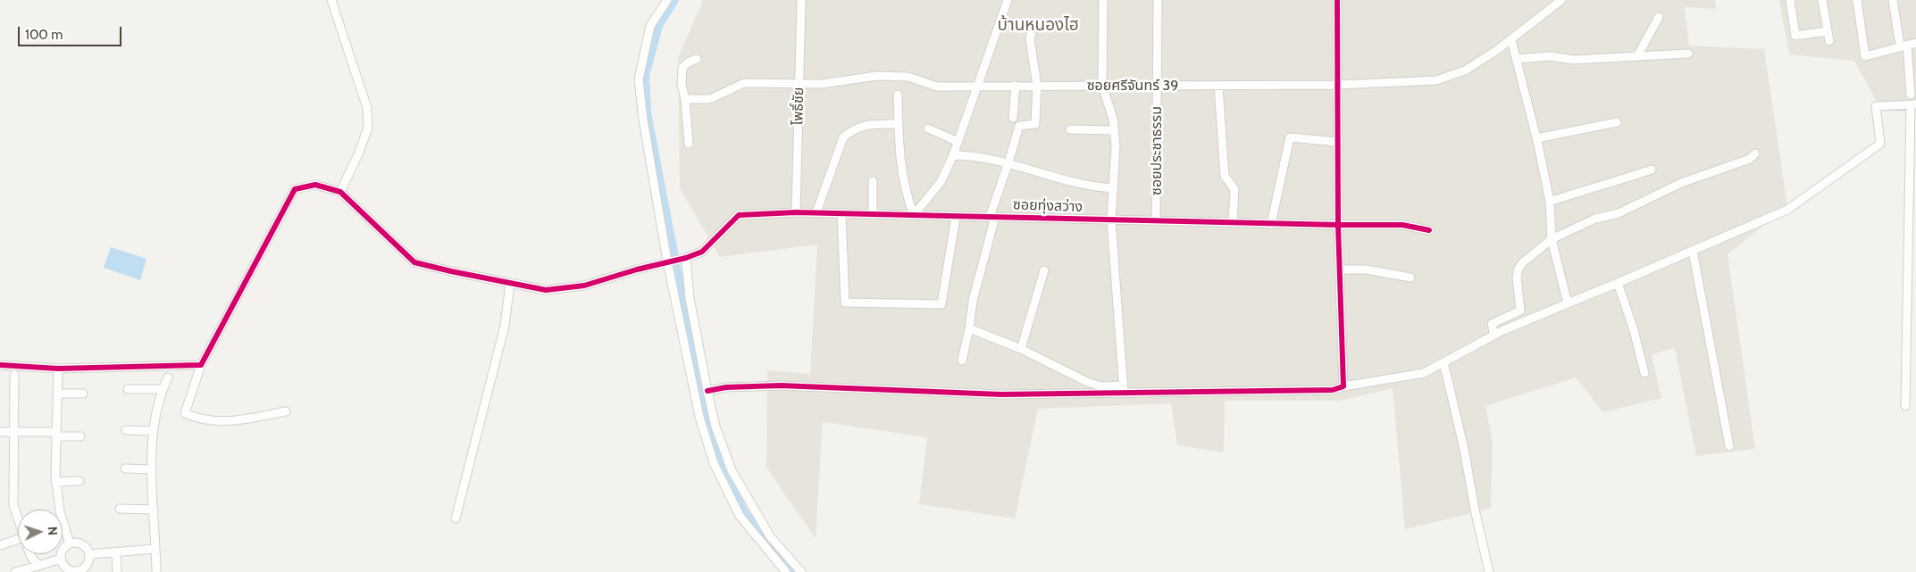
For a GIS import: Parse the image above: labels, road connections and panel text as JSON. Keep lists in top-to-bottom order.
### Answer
{
  "streets": {
    "street": [
      "ซอยศรีจันทร์ 39",
      "โพธิ์ชัย",
      "ซอยประชาธรรม",
      "ซอยทุ่งสว่าง"
    ]
  },
  "crossings": [
    ["ซอยศรีจันทร์ 39", "โพธิ์ชัย"],
    ["ซอยศรีจันทร์ 39", "ซอยประชาธรรม"],
    ["โพธิ์ชัย", "ซอยทุ่งสว่าง"],
    ["ซอยประชาธรรม", "ซอยทุ่งสว่าง"]
  ],
  "districts": ["บ้านหนองไฮ"],
  "scale_bar": "100 m",
  "north": "right"
}
